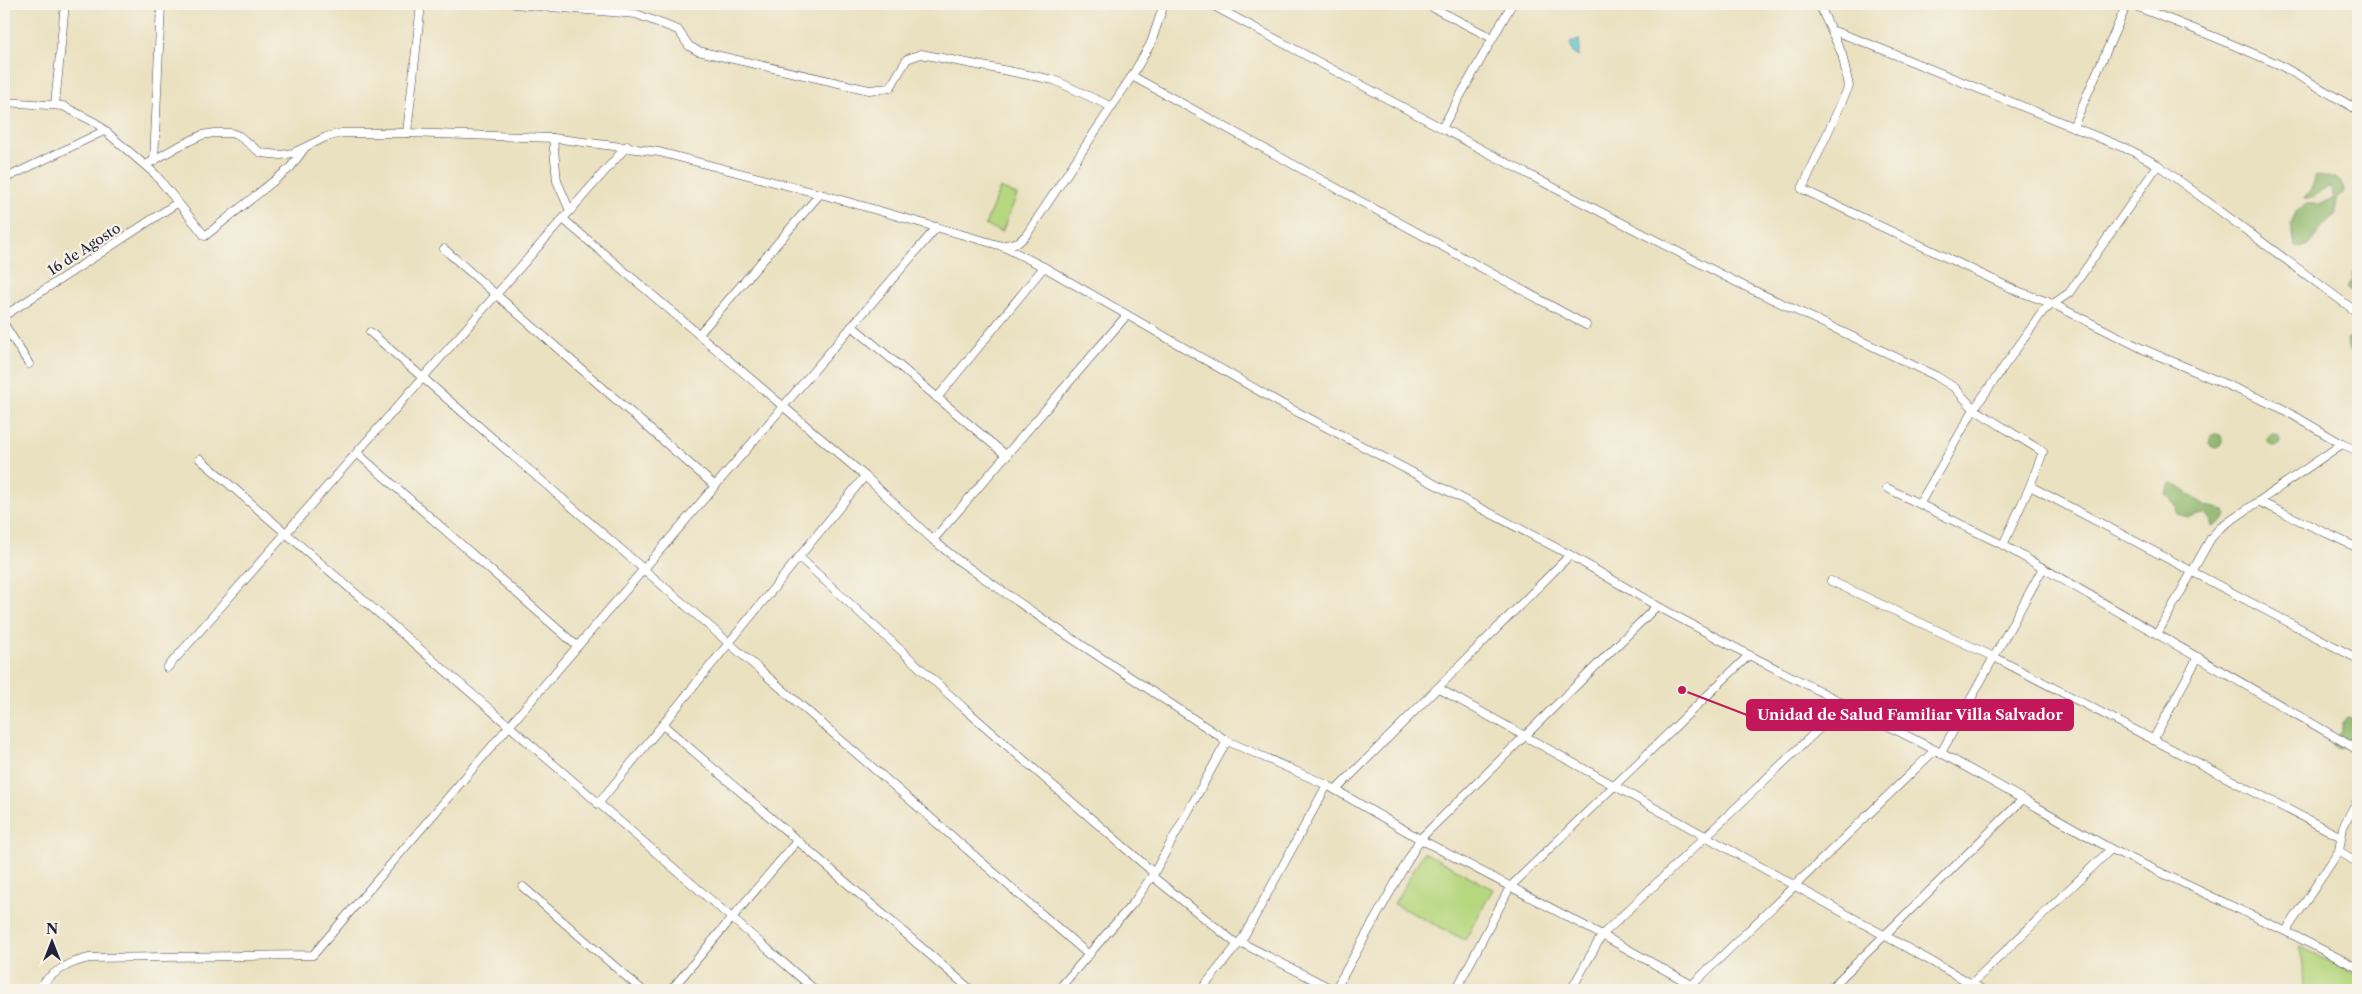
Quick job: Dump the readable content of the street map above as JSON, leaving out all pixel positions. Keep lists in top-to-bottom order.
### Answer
{
  "streets": {
    "street": ["16 de Agosto"]
  },
  "places": ["Unidad de Salud Familiar Villa Salvador"],
  "north": "top"
}
